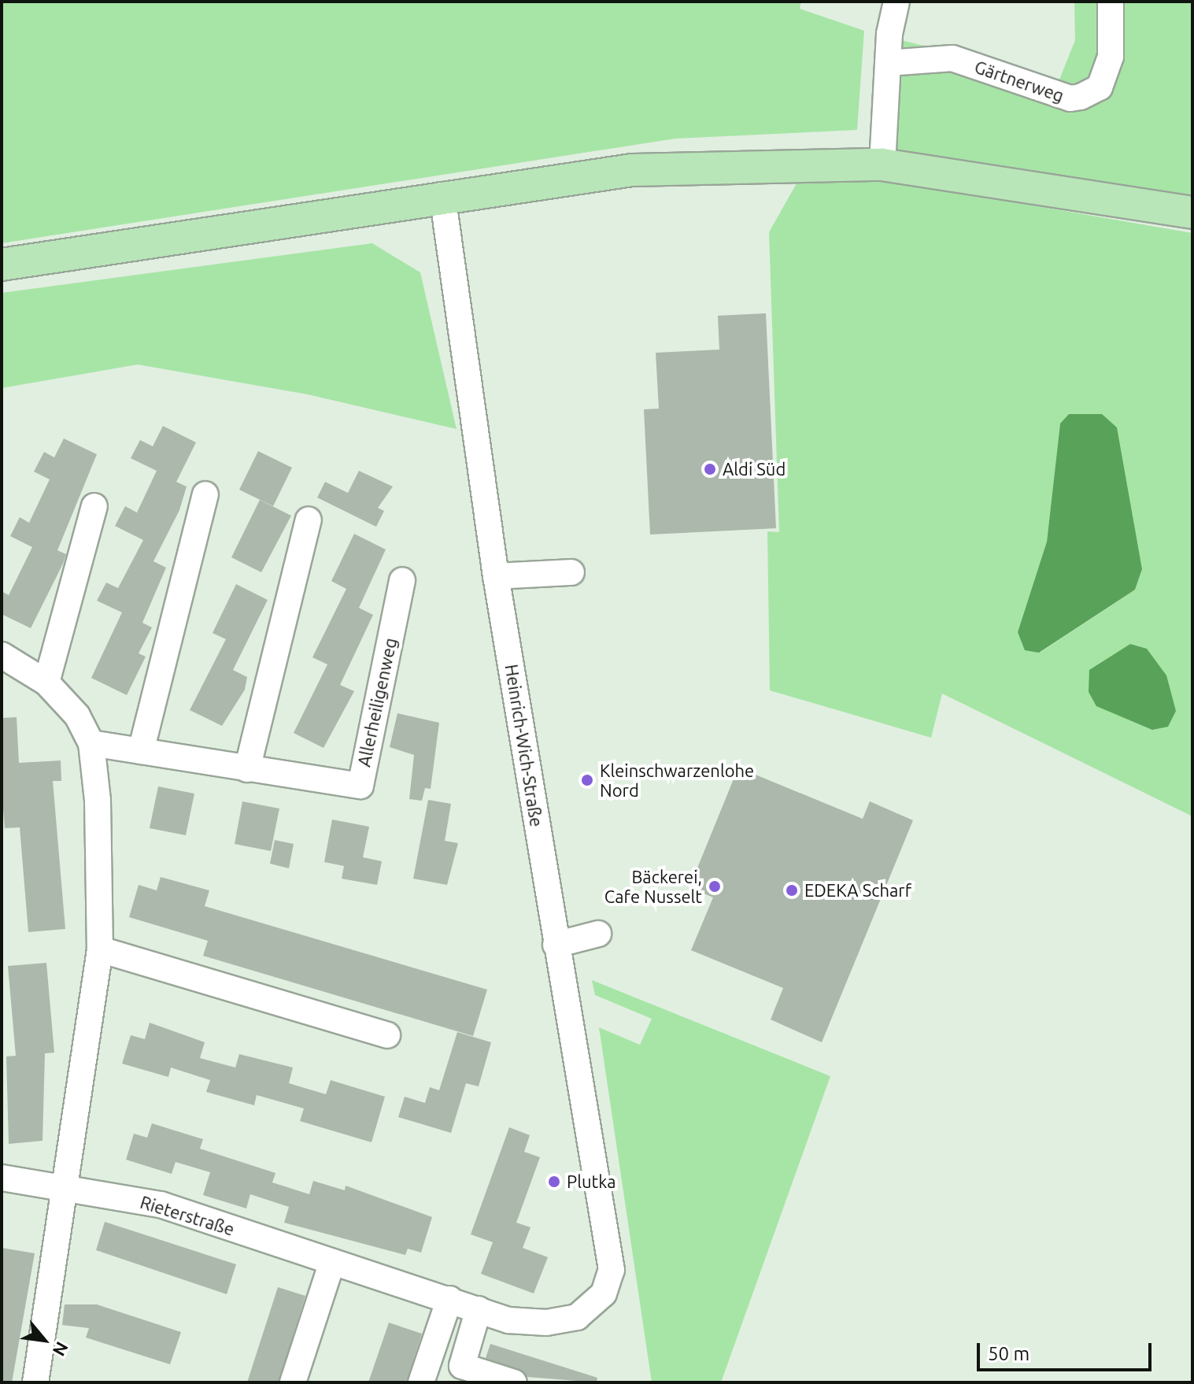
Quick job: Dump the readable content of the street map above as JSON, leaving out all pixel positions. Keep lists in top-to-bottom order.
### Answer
{
  "streets": {
    "street": [
      "Gärtnerweg",
      "Allerheiligenweg",
      "Heinrich-Wich-Straße",
      "Rieterstraße"
    ]
  },
  "crossings": [
    ["Heinrich-Wich-Straße", "Rieterstraße"]
  ],
  "places": [
    "Aldi Süd",
    "Kleinschwarzenlohe Nord",
    "Bäckerei, Cafe Nusselt",
    "EDEKA Scharf",
    "Plutka"
  ],
  "scale_bar": "50 m",
  "north": "bottom right"
}
